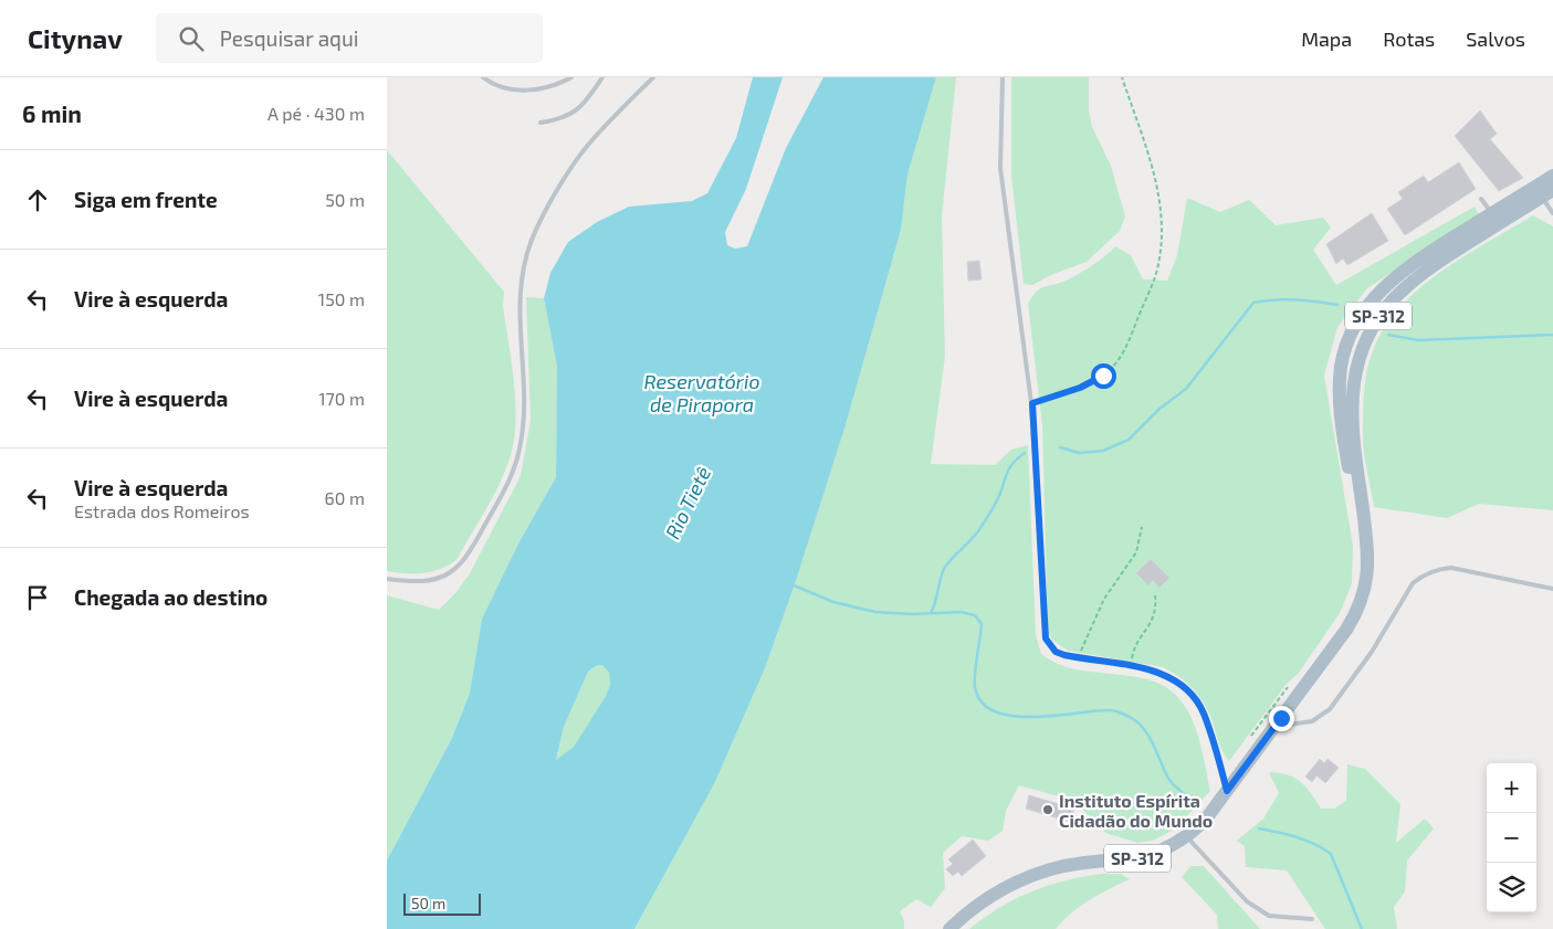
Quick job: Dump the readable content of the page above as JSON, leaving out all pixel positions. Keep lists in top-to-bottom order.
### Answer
{
  "streets": {
    "main road": ["SP-312"]
  },
  "water": ["Reservatório de Pirapora", "Rio Tietê"],
  "places": ["Instituto Espírita Cidadão do Mundo"],
  "scale_bar": "50 m",
  "page": {
    "header": "Citynav",
    "search": "Pesquisar aqui",
    "nav": ["Mapa", "Rotas", "Salvos"],
    "heading": ["6 min", "A pé · 430 m"],
    "list": [
      ["Siga em frente", "50 m"],
      ["Vire à esquerda", "150 m"],
      ["Vire à esquerda", "170 m"],
      ["Vire à esquerda", "Estrada dos Romeiros", "60 m"],
      "Chegada ao destino"
    ],
    "map_buttons": ["+", "−"],
    "scale": "50 m"
  }
}
